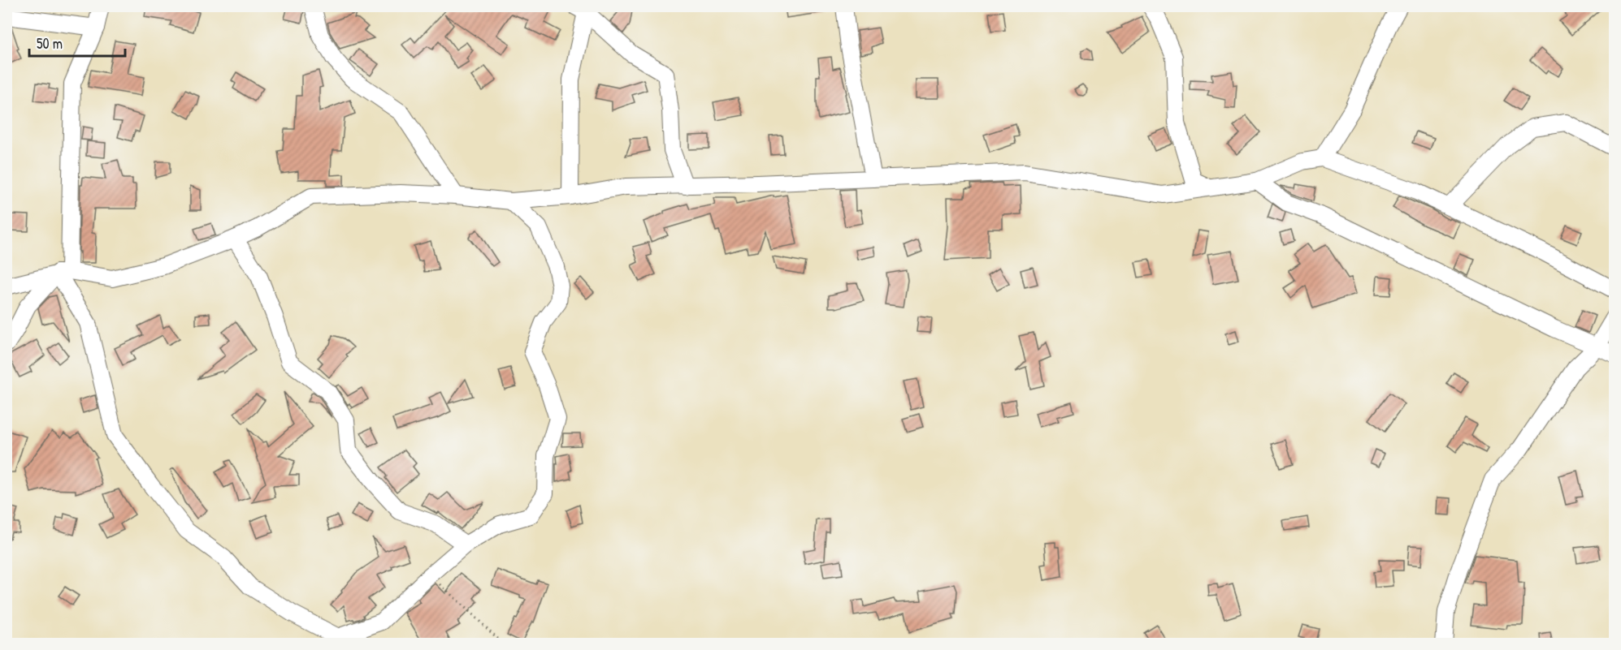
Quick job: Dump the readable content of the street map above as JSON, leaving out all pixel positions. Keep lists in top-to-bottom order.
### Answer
{
  "scale_bar": "50 m"
}
